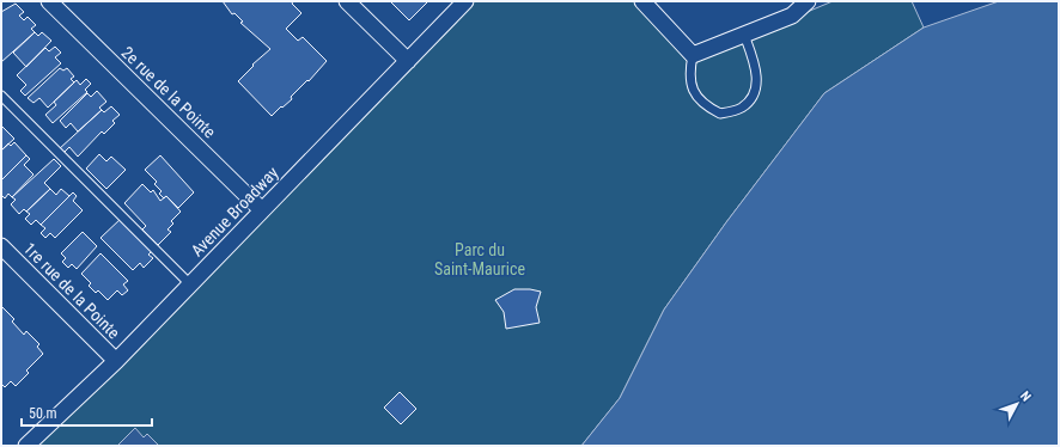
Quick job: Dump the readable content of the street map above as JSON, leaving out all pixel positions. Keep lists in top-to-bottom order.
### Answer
{
  "streets": {
    "street": ["2e rue de la Pointe", "Avenue Broadway", "1re rue de la Pointe"]
  },
  "crossings": [
    ["2e rue de la Pointe", "Avenue Broadway"],
    ["Avenue Broadway", "1re rue de la Pointe"]
  ],
  "parks": ["Parc du Saint-Maurice"],
  "scale_bar": "50 m",
  "north": "top right"
}
